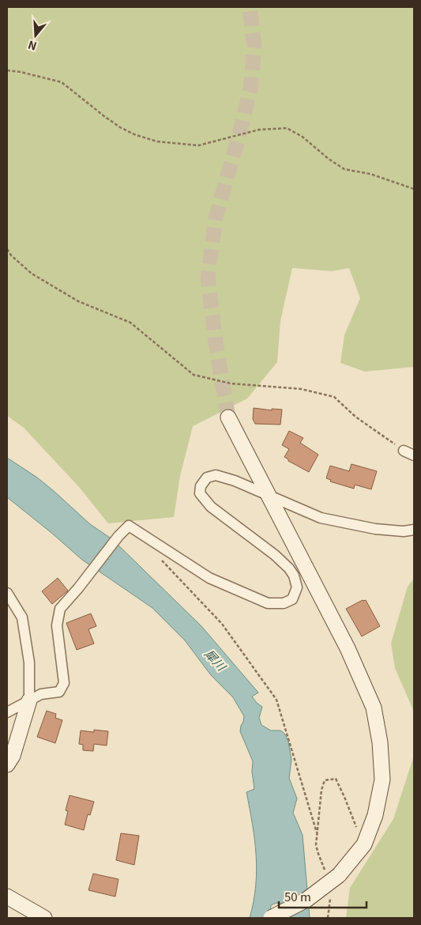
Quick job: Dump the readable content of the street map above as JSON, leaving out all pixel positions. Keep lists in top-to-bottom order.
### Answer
{
  "water": ["犀川"],
  "scale_bar": "50 m",
  "north": "bottom"
}
